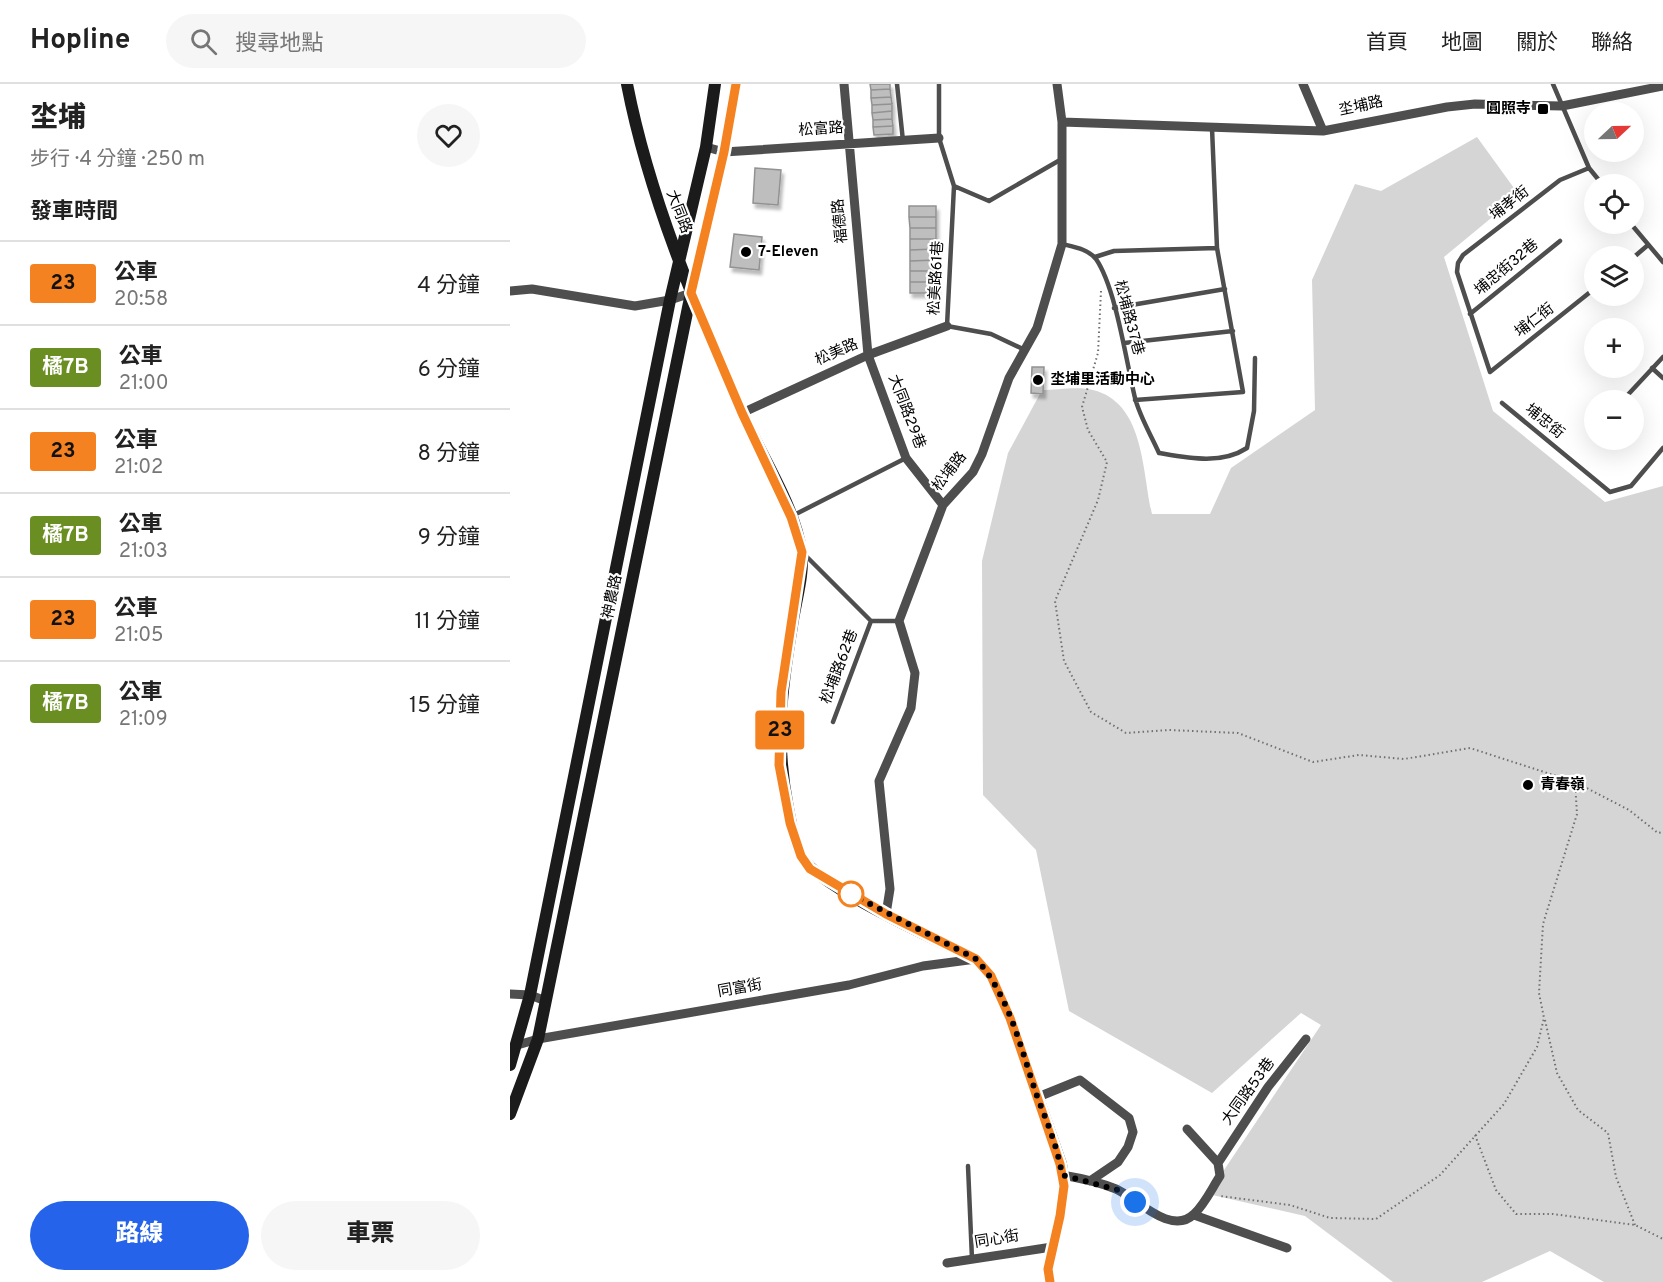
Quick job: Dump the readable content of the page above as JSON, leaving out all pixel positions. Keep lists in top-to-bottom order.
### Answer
{
  "streets": {
    "street": [
      "坔埔路",
      "松富路",
      "大同路",
      "福德路",
      "松美路",
      "大同路29巷",
      "松埔路",
      "神農路",
      "同富街",
      "大同路53巷",
      "同心街"
    ],
    "lane": [
      "埔孝街",
      "埔忠街32巷",
      "松美路61巷",
      "松埔路37巷",
      "埔仁街",
      "埔忠街",
      "松埔路62巷"
    ]
  },
  "crossings": [
    ["坔埔路", "松埔路"],
    ["松富路", "福德路"],
    ["松富路", "神農路"],
    ["埔孝街", "埔忠街32巷"],
    ["埔孝街", "埔仁街"],
    ["大同路", "松美路"],
    ["大同路", "神農路"],
    ["大同路", "松埔路62巷"],
    ["大同路", "同富街"],
    ["大同路", "同心街"],
    ["福德路", "松美路"],
    ["福德路", "大同路29巷"],
    ["埔忠街32巷", "埔仁街"],
    ["松美路61巷", "松美路"],
    ["松美路61巷", "松埔路"],
    ["松美路", "大同路29巷"],
    ["大同路29巷", "松埔路"],
    ["松埔路", "松埔路62巷"],
    ["神農路", "同富街"]
  ],
  "places": {
    "transit": ["圓照寺"],
    "other": ["7-Eleven", "坔埔里活動中心", "青春嶺"]
  },
  "lines": ["bus line 23"],
  "north": "right",
  "page": {
    "header": "Hopline",
    "search": "搜尋地點",
    "nav": [
      "首頁",
      "地圖",
      "關於",
      "聯絡"
    ],
    "heading": [
      ["坔埔", "步行 · 4 分鐘 · 250 m"],
      "發車時間"
    ],
    "on_map": "23",
    "map_buttons": ["+", "−"],
    "list": [
      {
        "mark": "23",
        "name": "公車",
        "note": "20:58",
        "value": "4 分鐘"
      },
      {
        "mark": "橘7B",
        "name": "公車",
        "note": "21:00",
        "value": "6 分鐘"
      },
      {
        "mark": "23",
        "name": "公車",
        "note": "21:02",
        "value": "8 分鐘"
      },
      {
        "mark": "橘7B",
        "name": "公車",
        "note": "21:03",
        "value": "9 分鐘"
      },
      {
        "mark": "23",
        "name": "公車",
        "note": "21:05",
        "value": "11 分鐘"
      },
      {
        "mark": "橘7B",
        "name": "公車",
        "note": "21:09",
        "value": "15 分鐘"
      }
    ],
    "buttons": ["路線", "車票"]
  }
}
